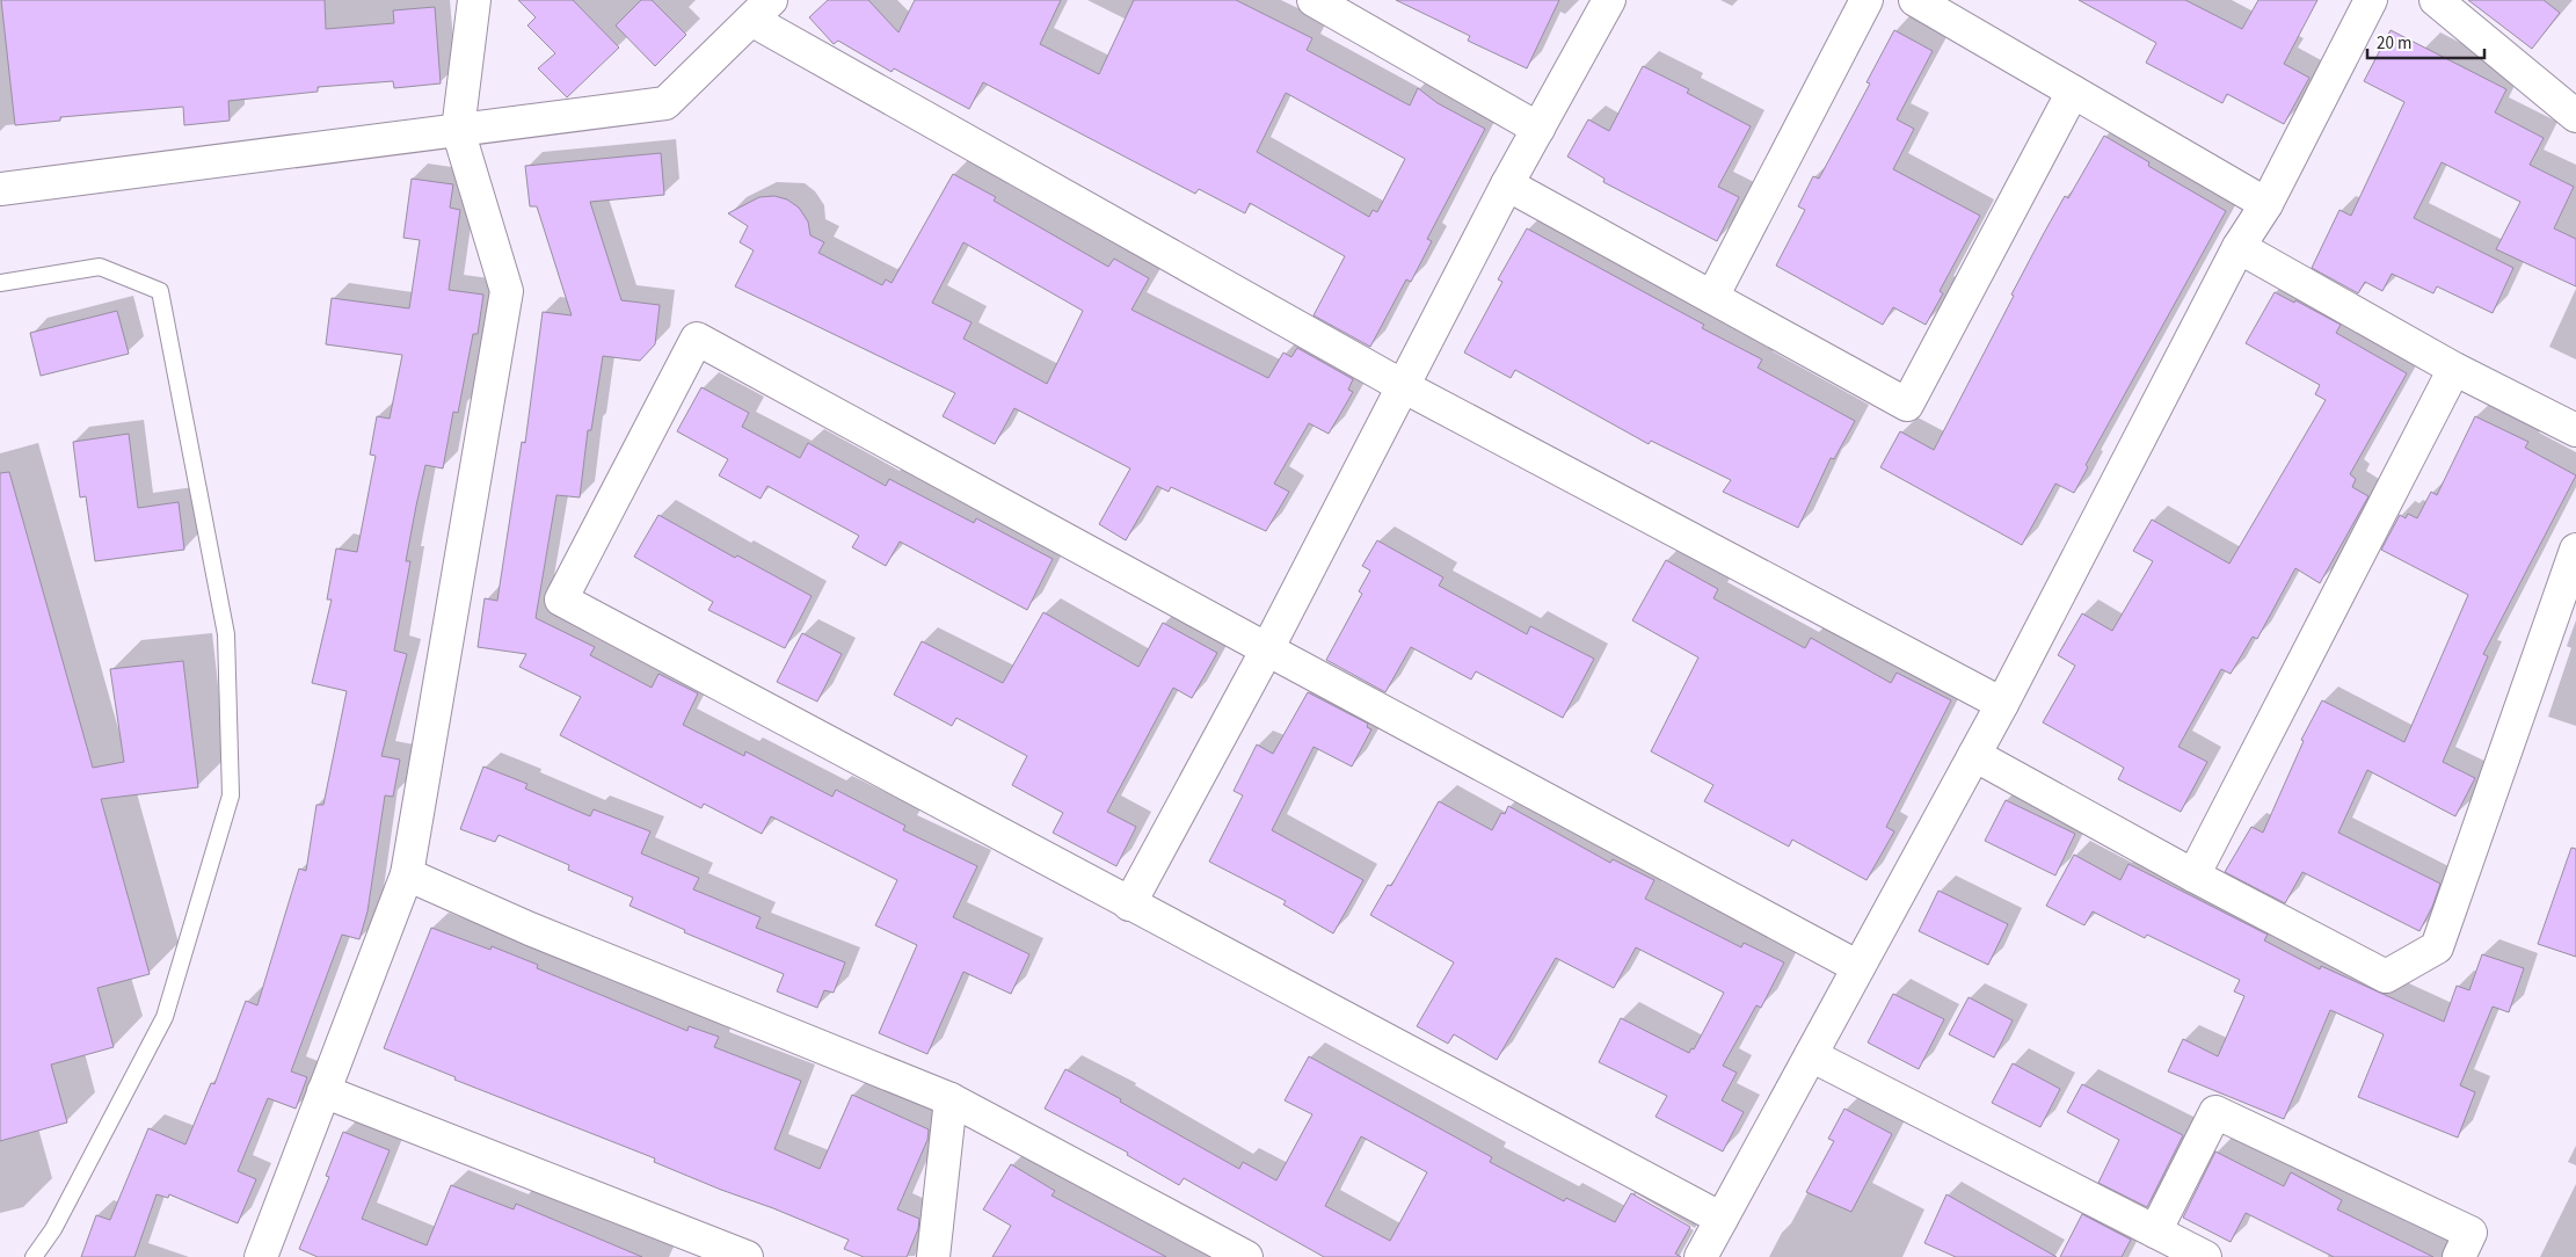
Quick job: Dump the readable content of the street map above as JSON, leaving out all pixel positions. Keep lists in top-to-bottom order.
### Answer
{
  "scale_bar": "20 m"
}
